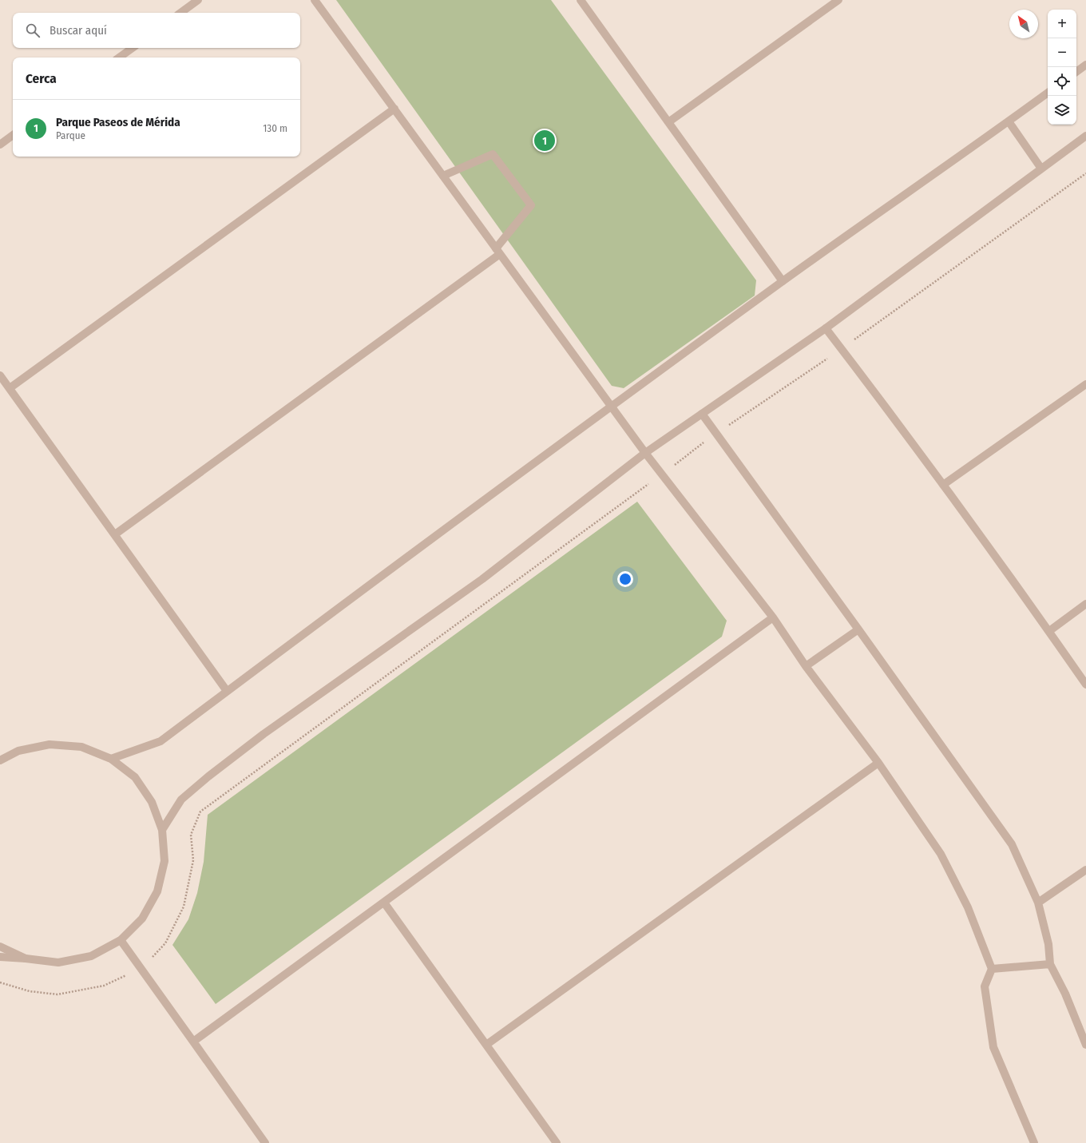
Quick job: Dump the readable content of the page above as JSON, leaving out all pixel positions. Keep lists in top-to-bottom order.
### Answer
{
  "north": "top left",
  "page": {
    "map_buttons": ["+", "−"],
    "search": "Buscar aquí",
    "heading": "Cerca",
    "list": [
      {
        "mark": "1",
        "name": "Parque Paseos de Mérida",
        "note": "Parque",
        "value": "130 m"
      }
    ],
    "pins": "1"
  }
}
